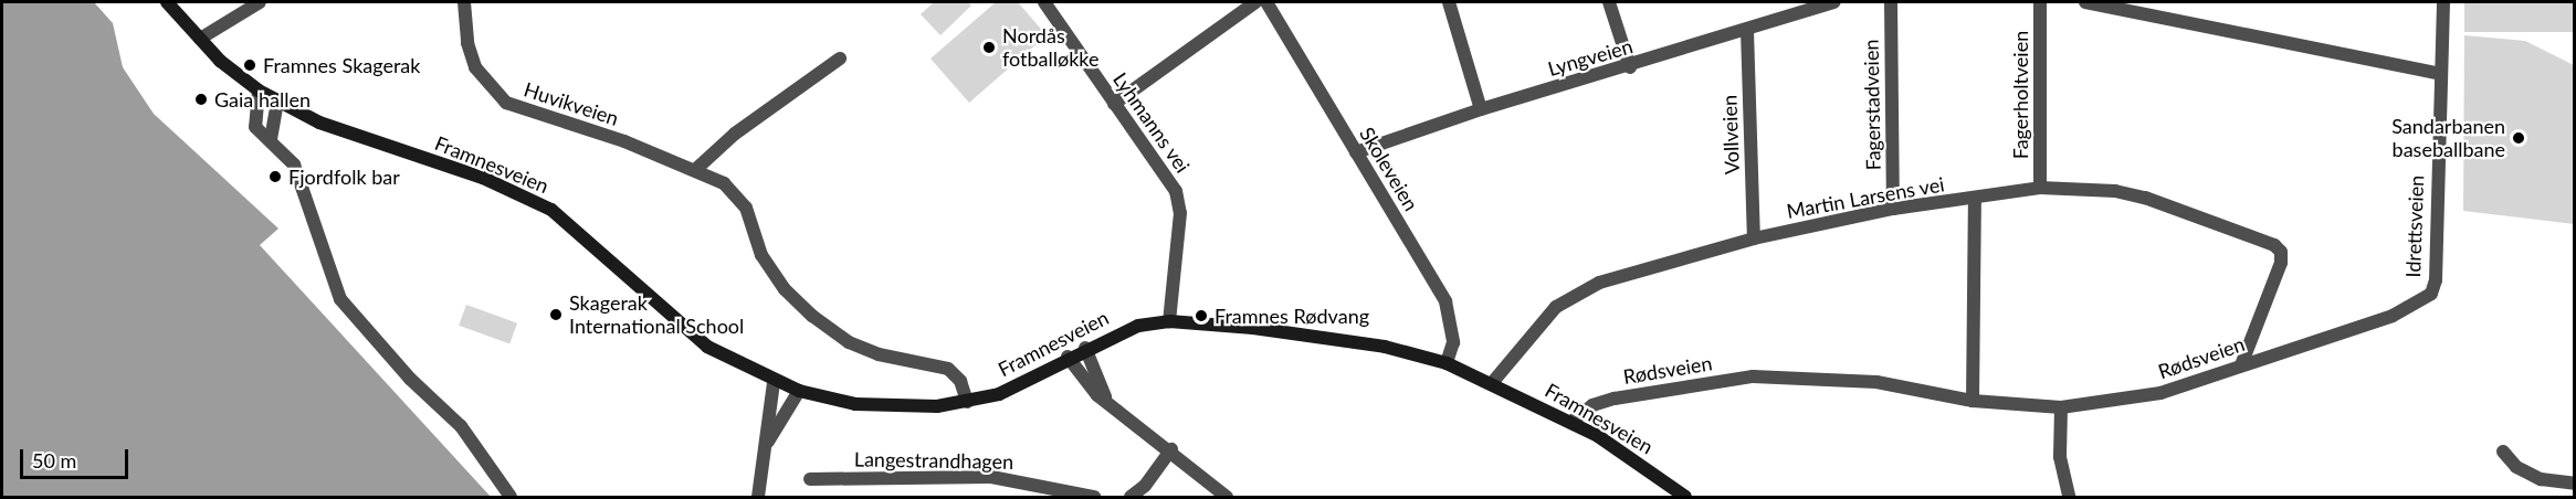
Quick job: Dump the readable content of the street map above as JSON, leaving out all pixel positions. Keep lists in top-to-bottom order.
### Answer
{
  "streets": {
    "main road": ["Framnesveien"],
    "street": [
      "Lyngveien",
      "Fagerholtveien",
      "Huvikveien",
      "Fagerstadveien",
      "Lyhmanns vei",
      "Vollveien",
      "Skoleveien",
      "Martin Larsens vei",
      "Idrettsveien",
      "Rødsveien",
      "Langestrandhagen"
    ]
  },
  "crossings": [
    ["Lyngveien", "Vollveien"],
    ["Lyngveien", "Skoleveien"],
    ["Fagerholtveien", "Martin Larsens vei"],
    ["Huvikveien", "Framnesveien"],
    ["Fagerstadveien", "Martin Larsens vei"],
    ["Lyhmanns vei", "Framnesveien"],
    ["Vollveien", "Martin Larsens vei"],
    ["Framnesveien", "Skoleveien"],
    ["Framnesveien", "Martin Larsens vei"],
    ["Framnesveien", "Rødsveien"],
    ["Martin Larsens vei", "Rødsveien"],
    ["Idrettsveien", "Rødsveien"]
  ],
  "places": [
    "Nordås fotballøkke",
    "Framnes Skagerak",
    "Gaia hallen",
    "Sandarbanen baseballbane",
    "Fjordfolk bar",
    "Skagerak International School",
    "Framnes Rødvang"
  ],
  "scale_bar": "50 m"
}
